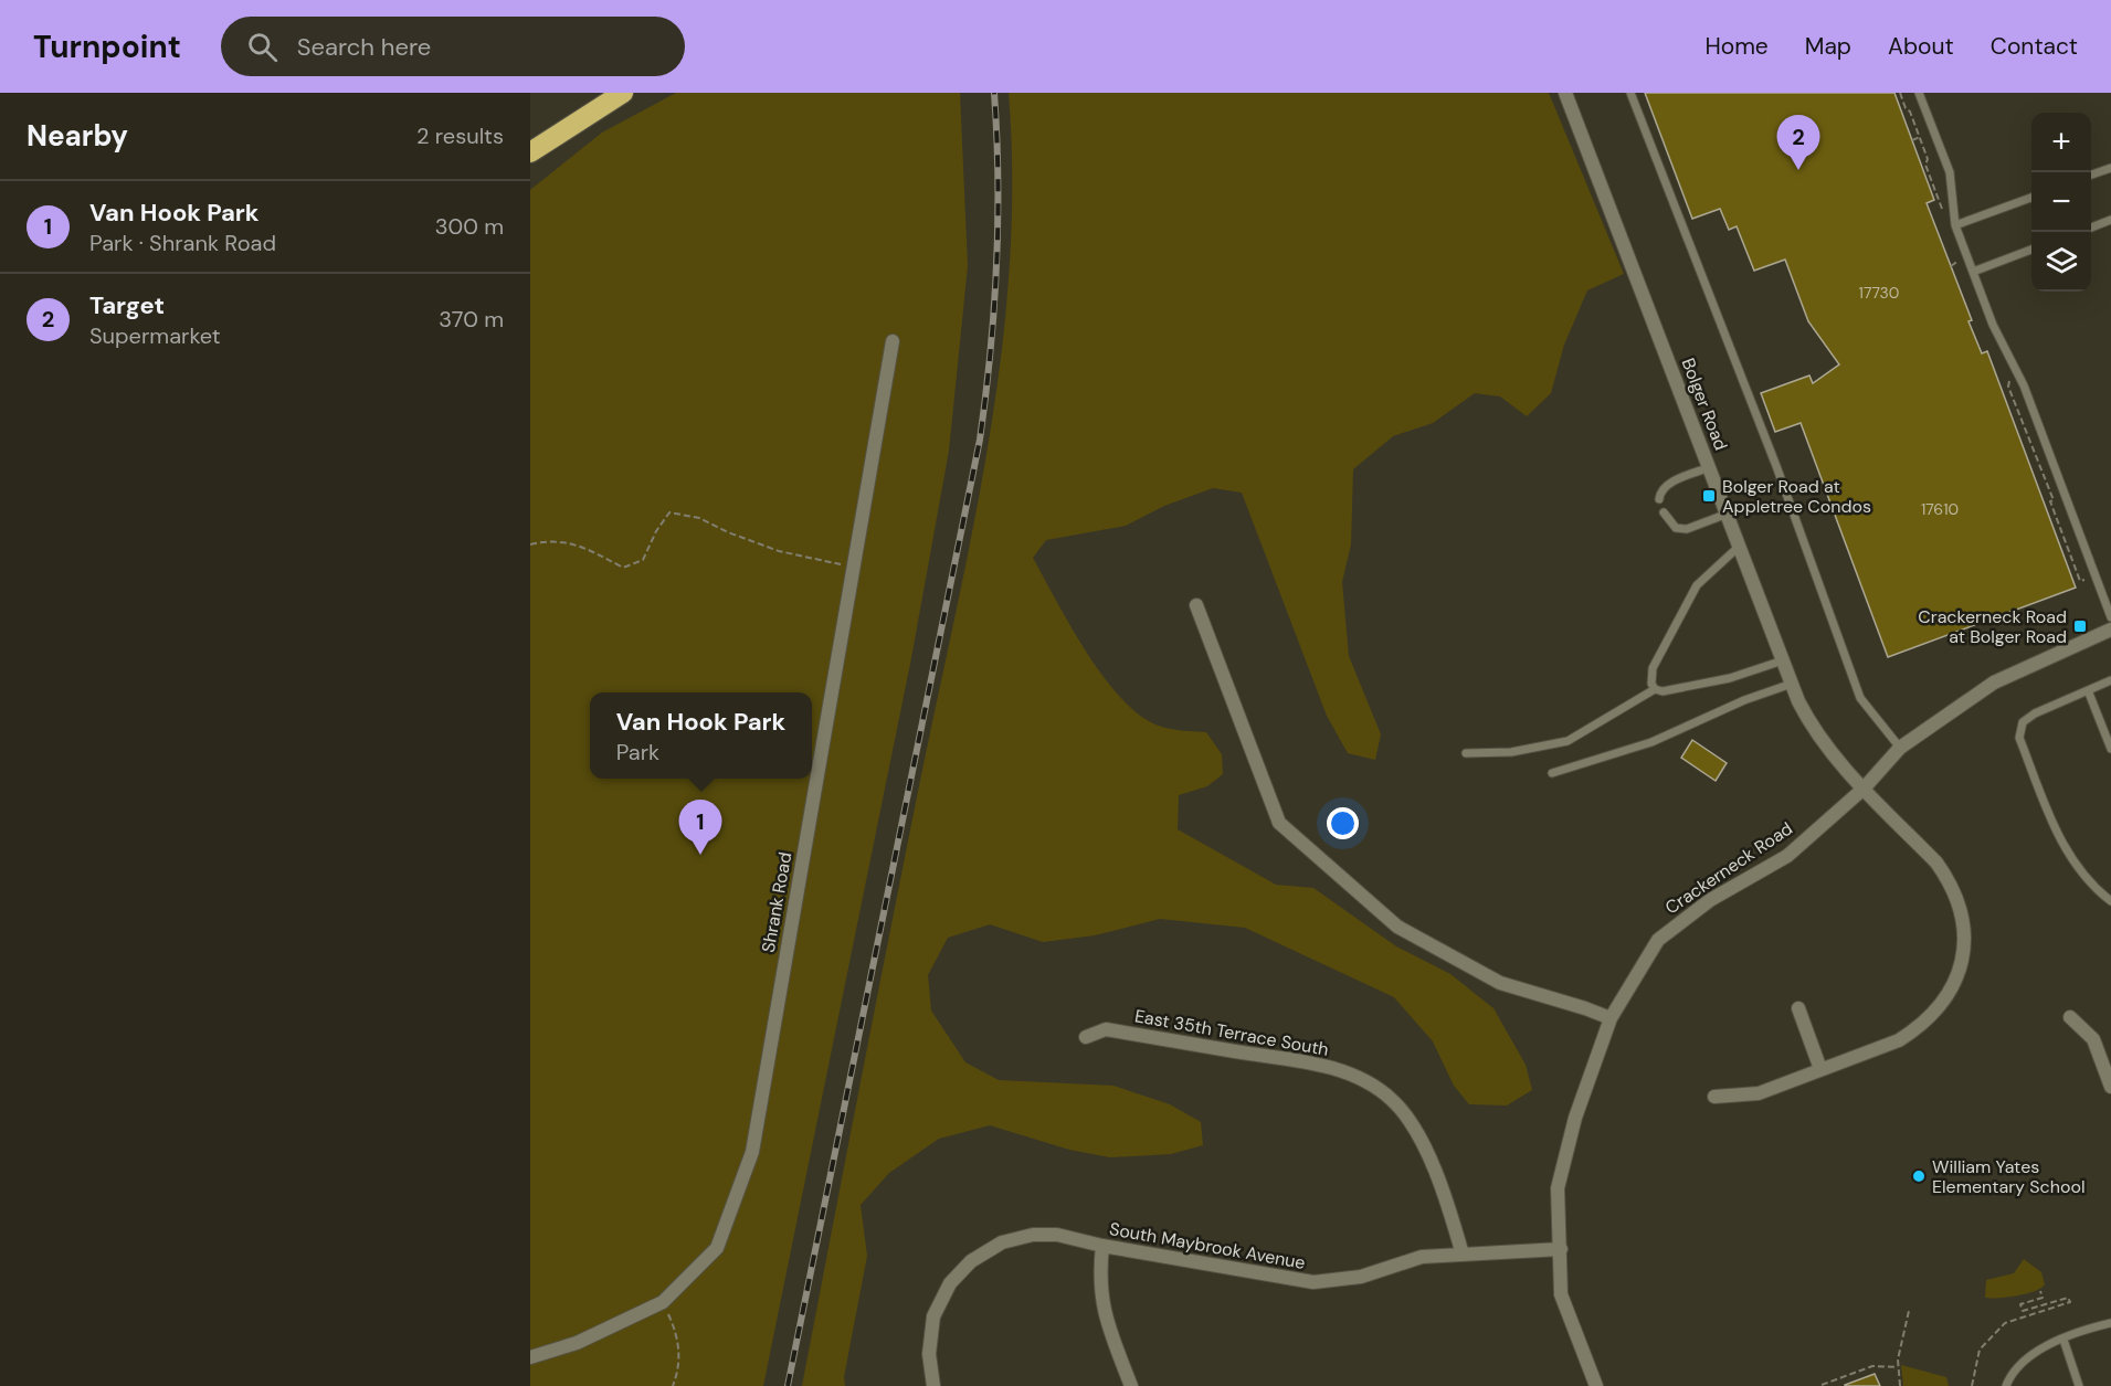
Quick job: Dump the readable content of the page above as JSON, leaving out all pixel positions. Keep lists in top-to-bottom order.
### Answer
{
  "streets": {
    "street": [
      "Bolger Road",
      "Crackerneck Road",
      "Shrank Road",
      "East 35th Terrace South",
      "South Maybrook Avenue"
    ]
  },
  "crossings": [
    ["Bolger Road", "Crackerneck Road"],
    ["Crackerneck Road", "South Maybrook Avenue"],
    ["East 35th Terrace South", "South Maybrook Avenue"]
  ],
  "places": {
    "transit": ["Bolger Road at Appletree Condos", "Crackerneck Road at Bolger Road"],
    "other": ["William Yates Elementary School"]
  },
  "house_numbers": ["17730", "17610"],
  "page": {
    "header": "Turnpoint",
    "search": "Search here",
    "nav": [
      "Home",
      "Map",
      "About",
      "Contact"
    ],
    "heading": ["Nearby", "2 results"],
    "map_buttons": ["+", "−"],
    "pins": ["2", "1"],
    "list": [
      {
        "mark": "1",
        "name": "Van Hook Park",
        "note": "Park · Shrank Road",
        "value": "300 m"
      },
      {
        "mark": "2",
        "name": "Target",
        "note": "Supermarket",
        "value": "370 m"
      }
    ],
    "popup": ["Van Hook Park", "Park"]
  }
}
